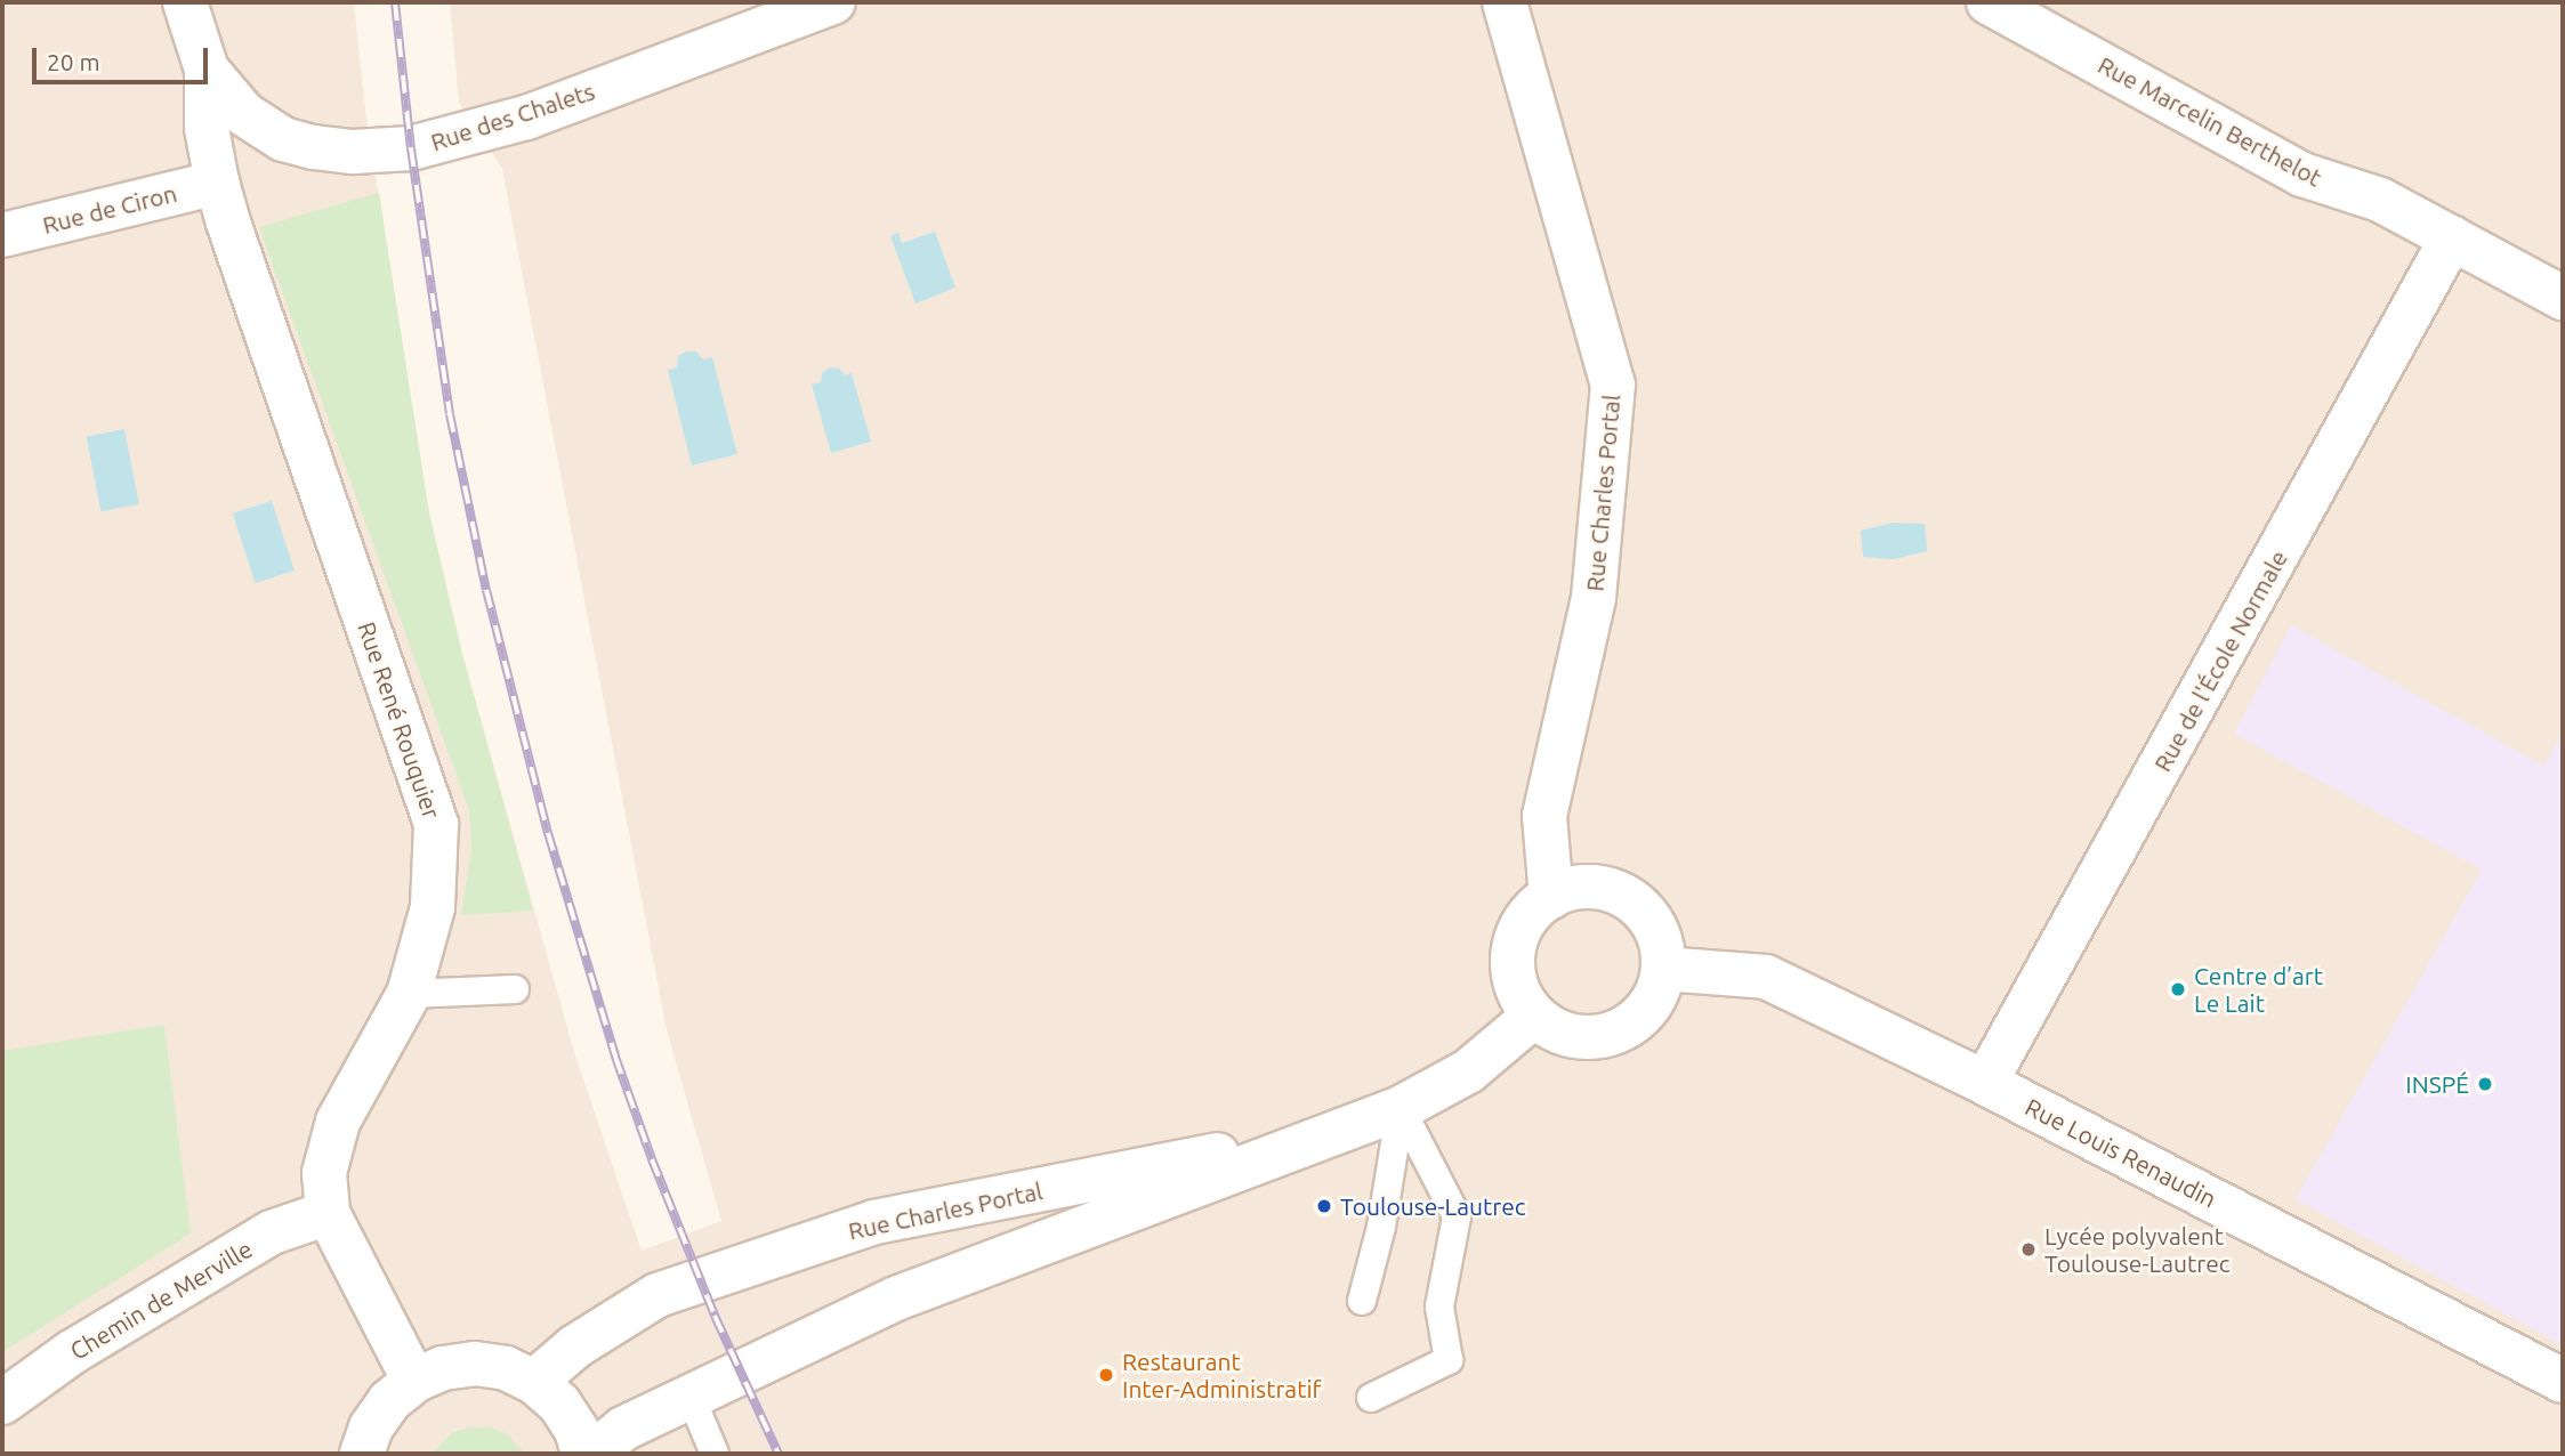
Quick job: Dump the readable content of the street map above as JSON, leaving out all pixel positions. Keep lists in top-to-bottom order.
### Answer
{
  "streets": {
    "street": [
      "Rue des Chalets",
      "Rue Marcelin Berthelot",
      "Rue de Ciron",
      "Rue Charles Portal",
      "Rue de l'École Normale",
      "Rue René Rouquier",
      "Rue Louis Renaudin",
      "Chemin de Merville"
    ]
  },
  "crossings": [
    ["Rue des Chalets", "Rue René Rouquier"],
    ["Rue Marcelin Berthelot", "Rue de l'École Normale"],
    ["Rue de Ciron", "Rue René Rouquier"],
    ["Rue Charles Portal", "Rue Louis Renaudin"],
    ["Rue de l'École Normale", "Rue Louis Renaudin"],
    ["Rue René Rouquier", "Chemin de Merville"]
  ],
  "places": [
    "Centre d’art Le Lait",
    "INSPÉ",
    "Toulouse-Lautrec",
    "Lycée polyvalent Toulouse-Lautrec",
    "Restaurant Inter-Administratif"
  ],
  "scale_bar": "20 m"
}
